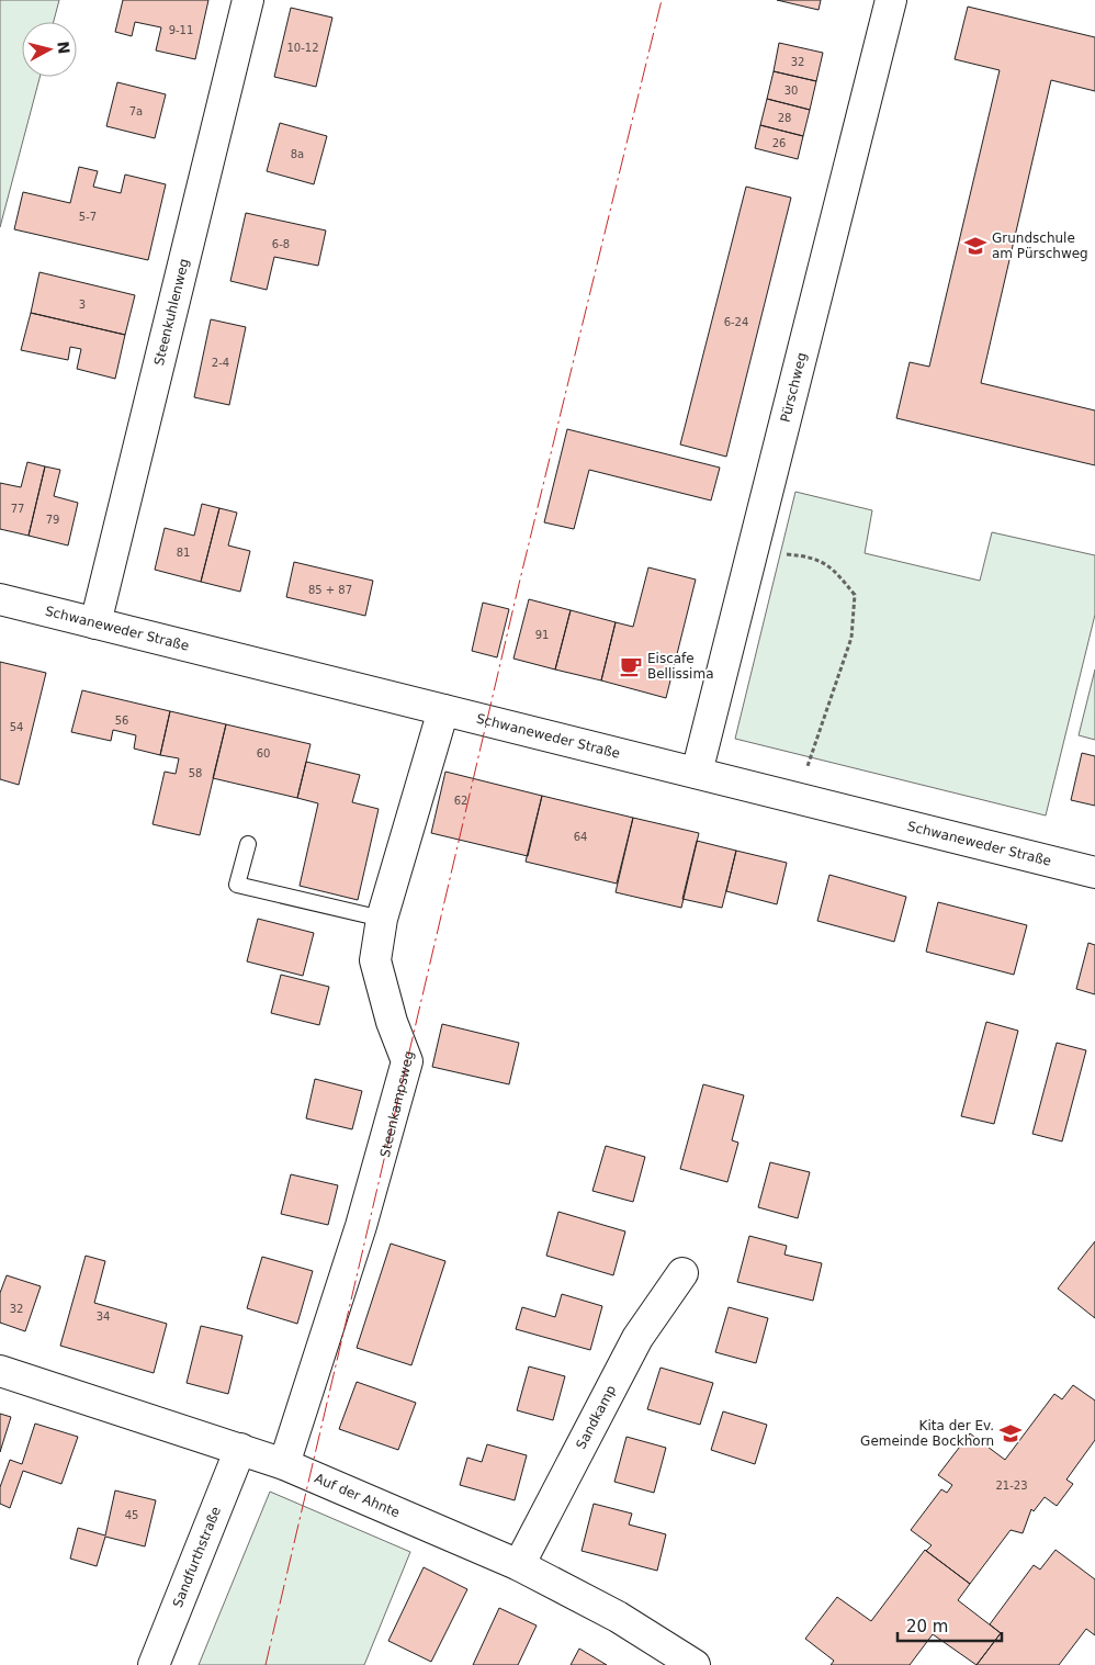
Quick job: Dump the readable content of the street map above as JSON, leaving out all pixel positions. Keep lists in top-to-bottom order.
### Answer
{
  "streets": {
    "street": [
      "Steenkuhlenweg",
      "Pürschweg",
      "Schwaneweder Straße",
      "Steenkampsweg",
      "Sandkamp",
      "Auf der Ahnte",
      "Sandfurthstraße"
    ]
  },
  "crossings": [
    ["Steenkuhlenweg", "Schwaneweder Straße"],
    ["Pürschweg", "Schwaneweder Straße"],
    ["Schwaneweder Straße", "Steenkampsweg"],
    ["Steenkampsweg", "Auf der Ahnte"],
    ["Sandkamp", "Auf der Ahnte"],
    ["Auf der Ahnte", "Sandfurthstraße"]
  ],
  "places": {
    "school or university": ["Grundschule am Pürschweg", "Kita der Ev. Gemeinde Bockhorn"],
    "cafe": ["Eiscafe Bellissima"]
  },
  "house_numbers": [
    "9-11",
    "10-12",
    "32",
    "30",
    "7a",
    "28",
    "26",
    "8a",
    "5-7",
    "6-8",
    "3",
    "6-24",
    "2-4",
    "77",
    "79",
    "81",
    "85 + 87",
    "91",
    "56",
    "54",
    "60",
    "58",
    "62",
    "64",
    "32",
    "34",
    "21-23",
    "45"
  ],
  "scale_bar": "20 m",
  "north": "right"
}
